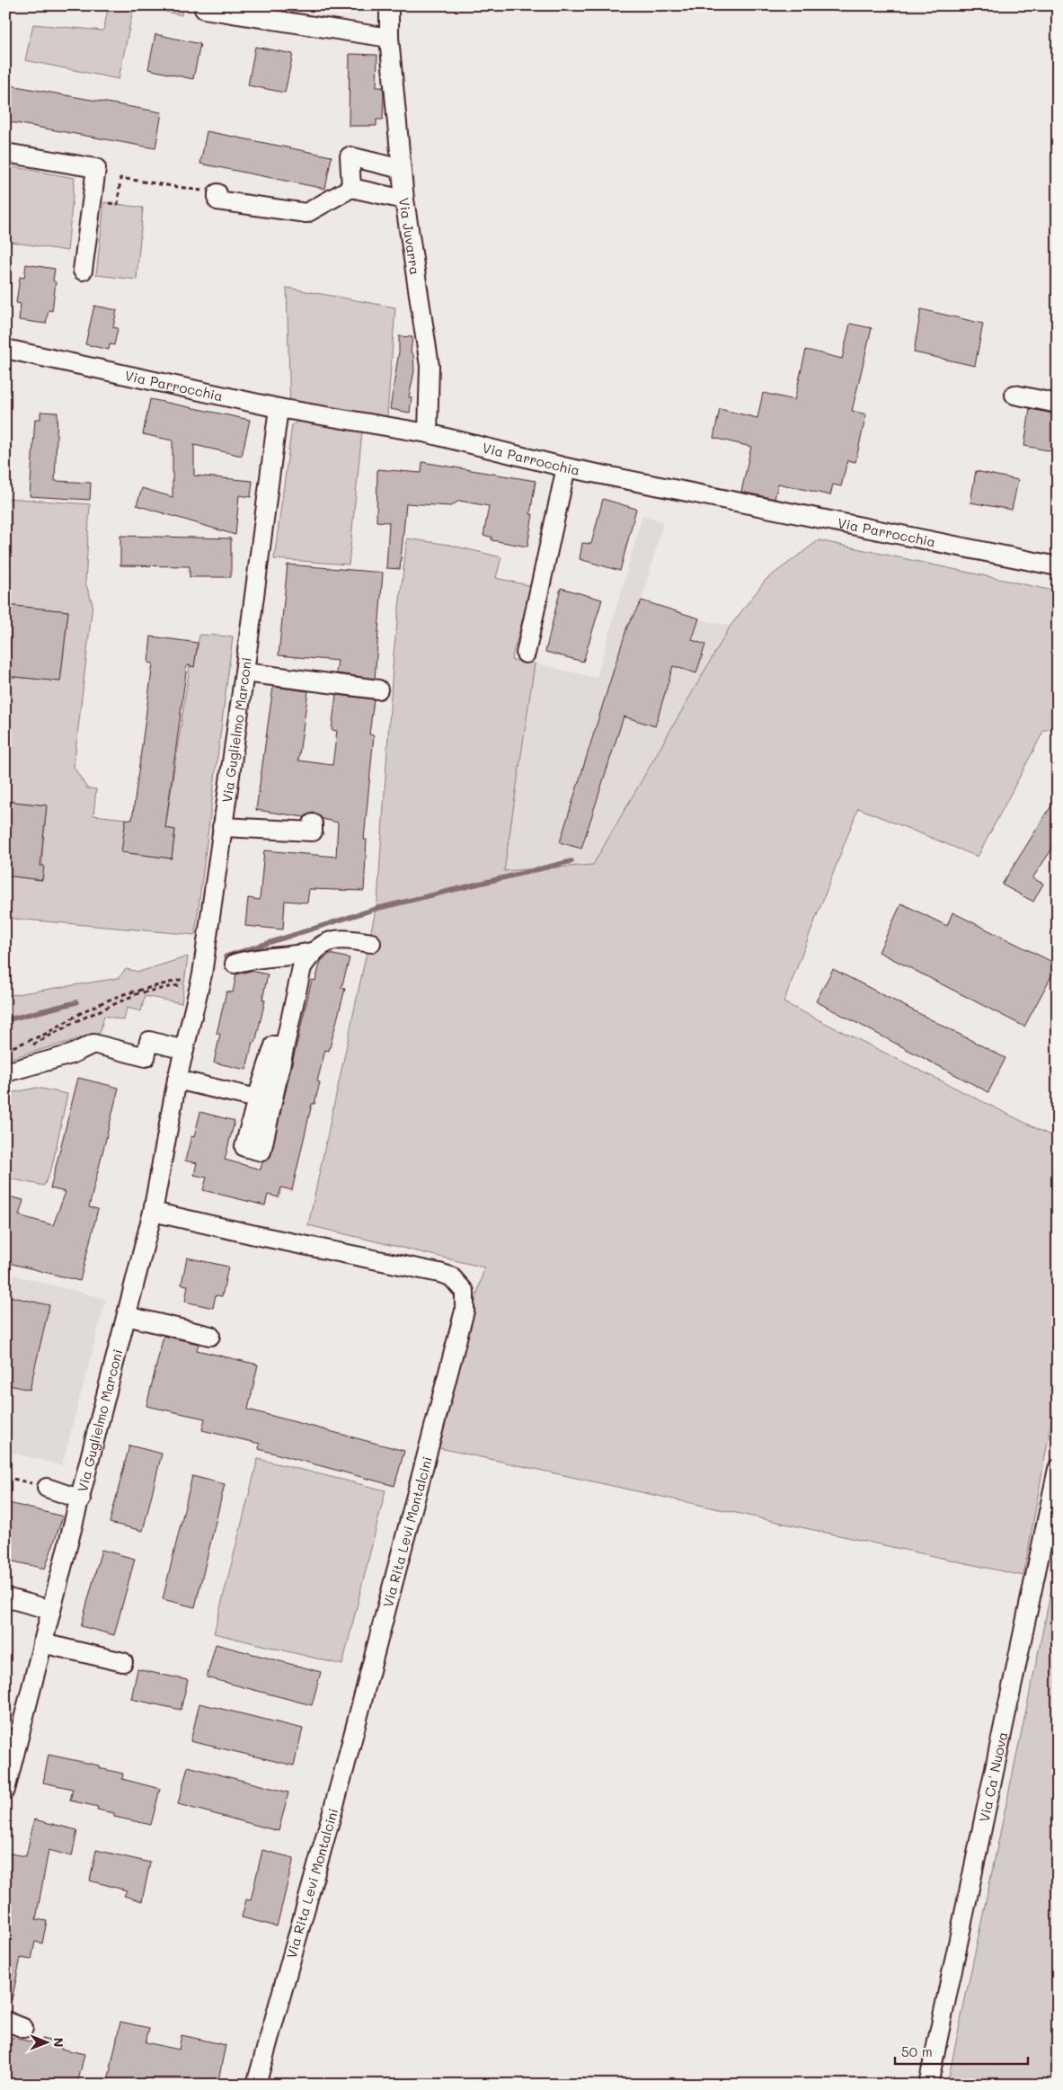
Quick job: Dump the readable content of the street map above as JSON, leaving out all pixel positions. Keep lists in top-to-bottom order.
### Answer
{
  "streets": {
    "street": [
      "Via Juvarra",
      "Via Parrocchia",
      "Via Guglielmo Marconi",
      "Via Rita Levi Montalcini",
      "Via Ca' Nuova"
    ]
  },
  "crossings": [
    ["Via Juvarra", "Via Parrocchia"],
    ["Via Parrocchia", "Via Guglielmo Marconi"],
    ["Via Guglielmo Marconi", "Via Rita Levi Montalcini"]
  ],
  "scale_bar": "50 m",
  "north": "right"
}
